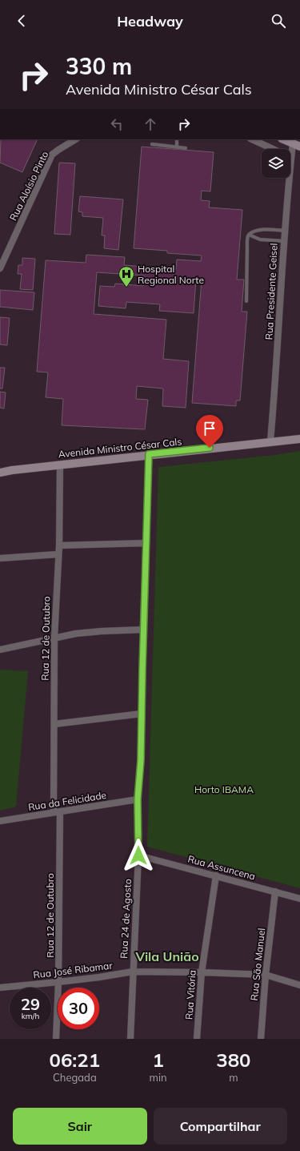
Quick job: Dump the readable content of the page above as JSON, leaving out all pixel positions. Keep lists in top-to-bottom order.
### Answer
{
  "streets": {
    "main road": ["Avenida Ministro César Cals"],
    "street": [
      "Rua Aloísio Pinto",
      "Rua Presidente Geisel",
      "Rua 12 de Outubro",
      "Rua da Felicidade",
      "Rua Assuncena",
      "Rua 24 de Agosto",
      "Rua São Manuel",
      "Rua José Ribamar",
      "Rua Vitória"
    ]
  },
  "crossings": [
    ["Rua Presidente Geisel", "Avenida Ministro César Cals"],
    ["Avenida Ministro César Cals", "Rua 12 de Outubro"],
    ["Avenida Ministro César Cals", "Rua 24 de Agosto"],
    ["Rua 12 de Outubro", "Rua da Felicidade"],
    ["Rua 12 de Outubro", "Rua José Ribamar"],
    ["Rua da Felicidade", "Rua 24 de Agosto"],
    ["Rua Assuncena", "Rua 24 de Agosto"],
    ["Rua Assuncena", "Rua São Manuel"],
    ["Rua Assuncena", "Rua Vitória"],
    ["Rua 24 de Agosto", "Rua José Ribamar"],
    ["Rua São Manuel", "Rua José Ribamar"],
    ["Rua José Ribamar", "Rua Vitória"]
  ],
  "districts": ["Vila União"],
  "parks": ["Horto IBAMA"],
  "places": {
    "hospital": ["Hospital Regional Norte"]
  },
  "page": {
    "header": "Headway",
    "turn": ["330 m", "Avenida Ministro César Cals"],
    "speed": "29 km/h",
    "limit": "30",
    "eta": [
      "06:21",
      "Chegada",
      "1",
      "min",
      "380",
      "m"
    ],
    "buttons": ["Sair", "Compartilhar"]
  }
}
